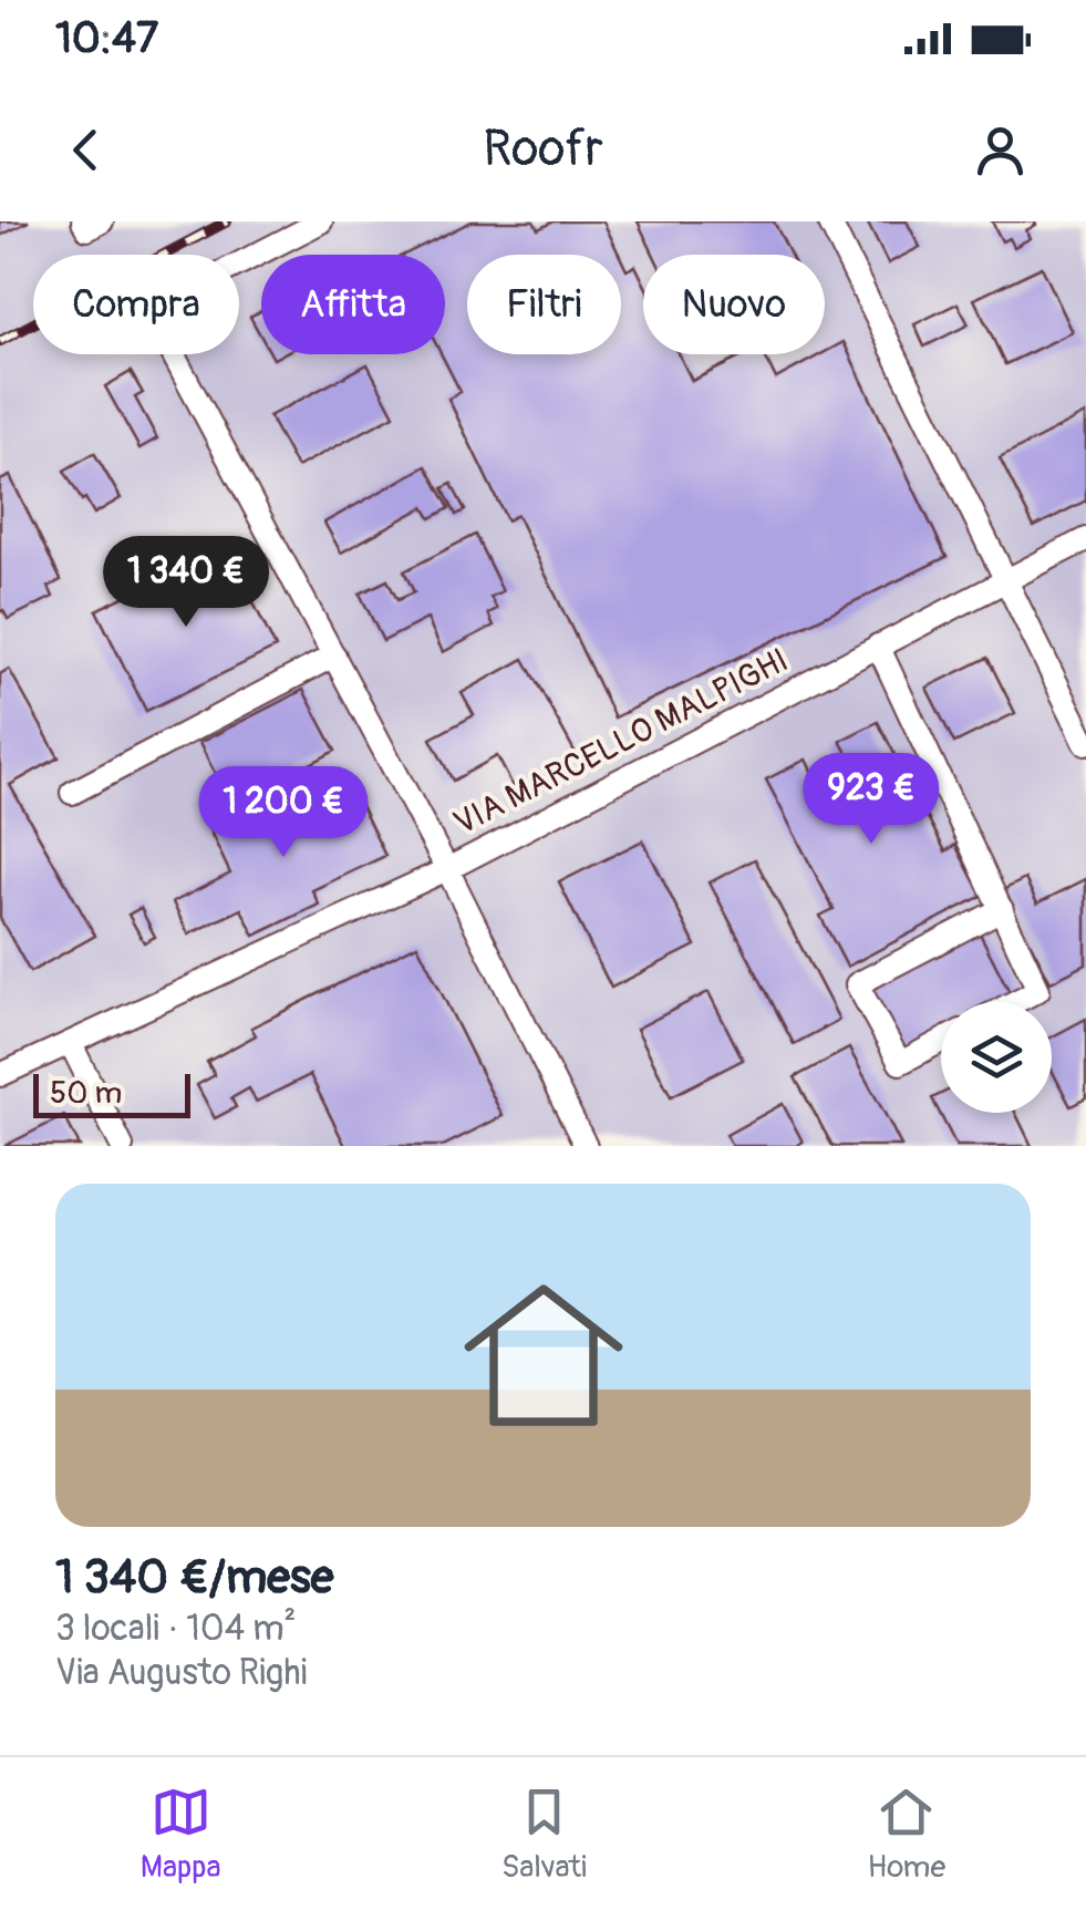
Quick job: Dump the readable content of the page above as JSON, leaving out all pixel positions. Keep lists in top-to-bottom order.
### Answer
{
  "streets": {
    "street": ["VIA MARCELLO MALPIGHI"]
  },
  "scale_bar": "50 m",
  "page": {
    "status": "10:47",
    "header": "Roofr",
    "chip": [
      "Compra",
      "Affitta",
      "Filtri",
      "Nuovo"
    ],
    "price": ["1 340 €", "923 €", "1 200 €"],
    "scale": "50 m",
    "list": [
      {
        "name": "1 340 €/mese",
        "note": "3 locali · 104 m² · Via Augusto Righi"
      }
    ],
    "tabs": ["Mappa", "Salvati", "Home"]
  }
}
